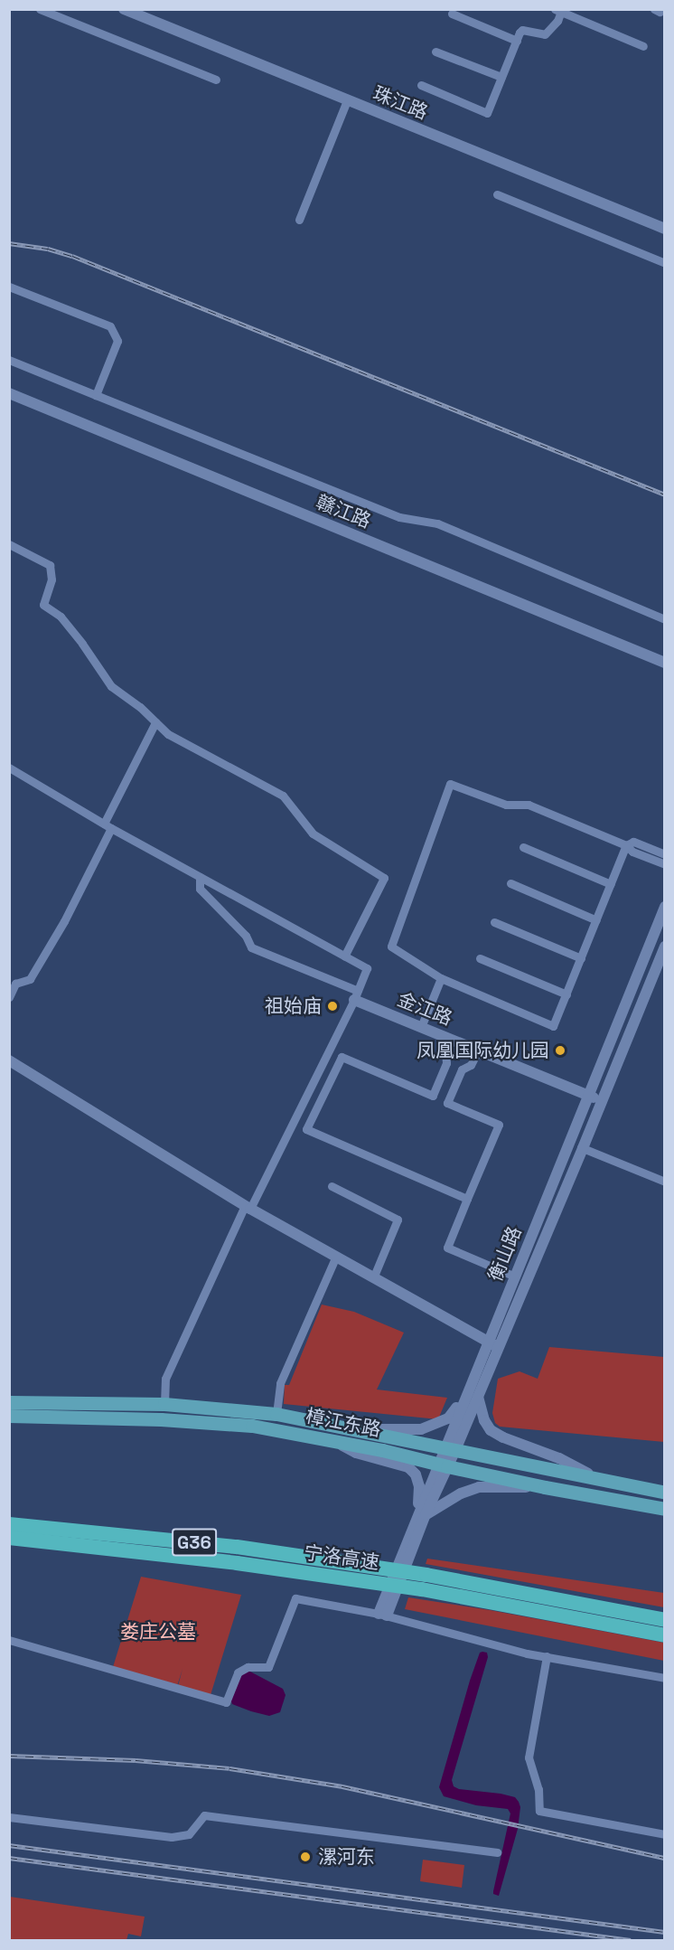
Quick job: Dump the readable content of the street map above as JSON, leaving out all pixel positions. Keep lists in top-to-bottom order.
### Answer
{
  "streets": {
    "highway": ["G36", "宁洛高速"],
    "main road": ["樟江东路"],
    "street": [
      "珠江路",
      "赣江路",
      "金江路",
      "衡山路"
    ]
  },
  "crossings": [
    ["金江路", "衡山路"],
    ["衡山路", "樟江东路"]
  ],
  "parks": ["娄庄公墓"],
  "places": ["祖始庙", "凤凰国际幼儿园", "漯河东"]
}
